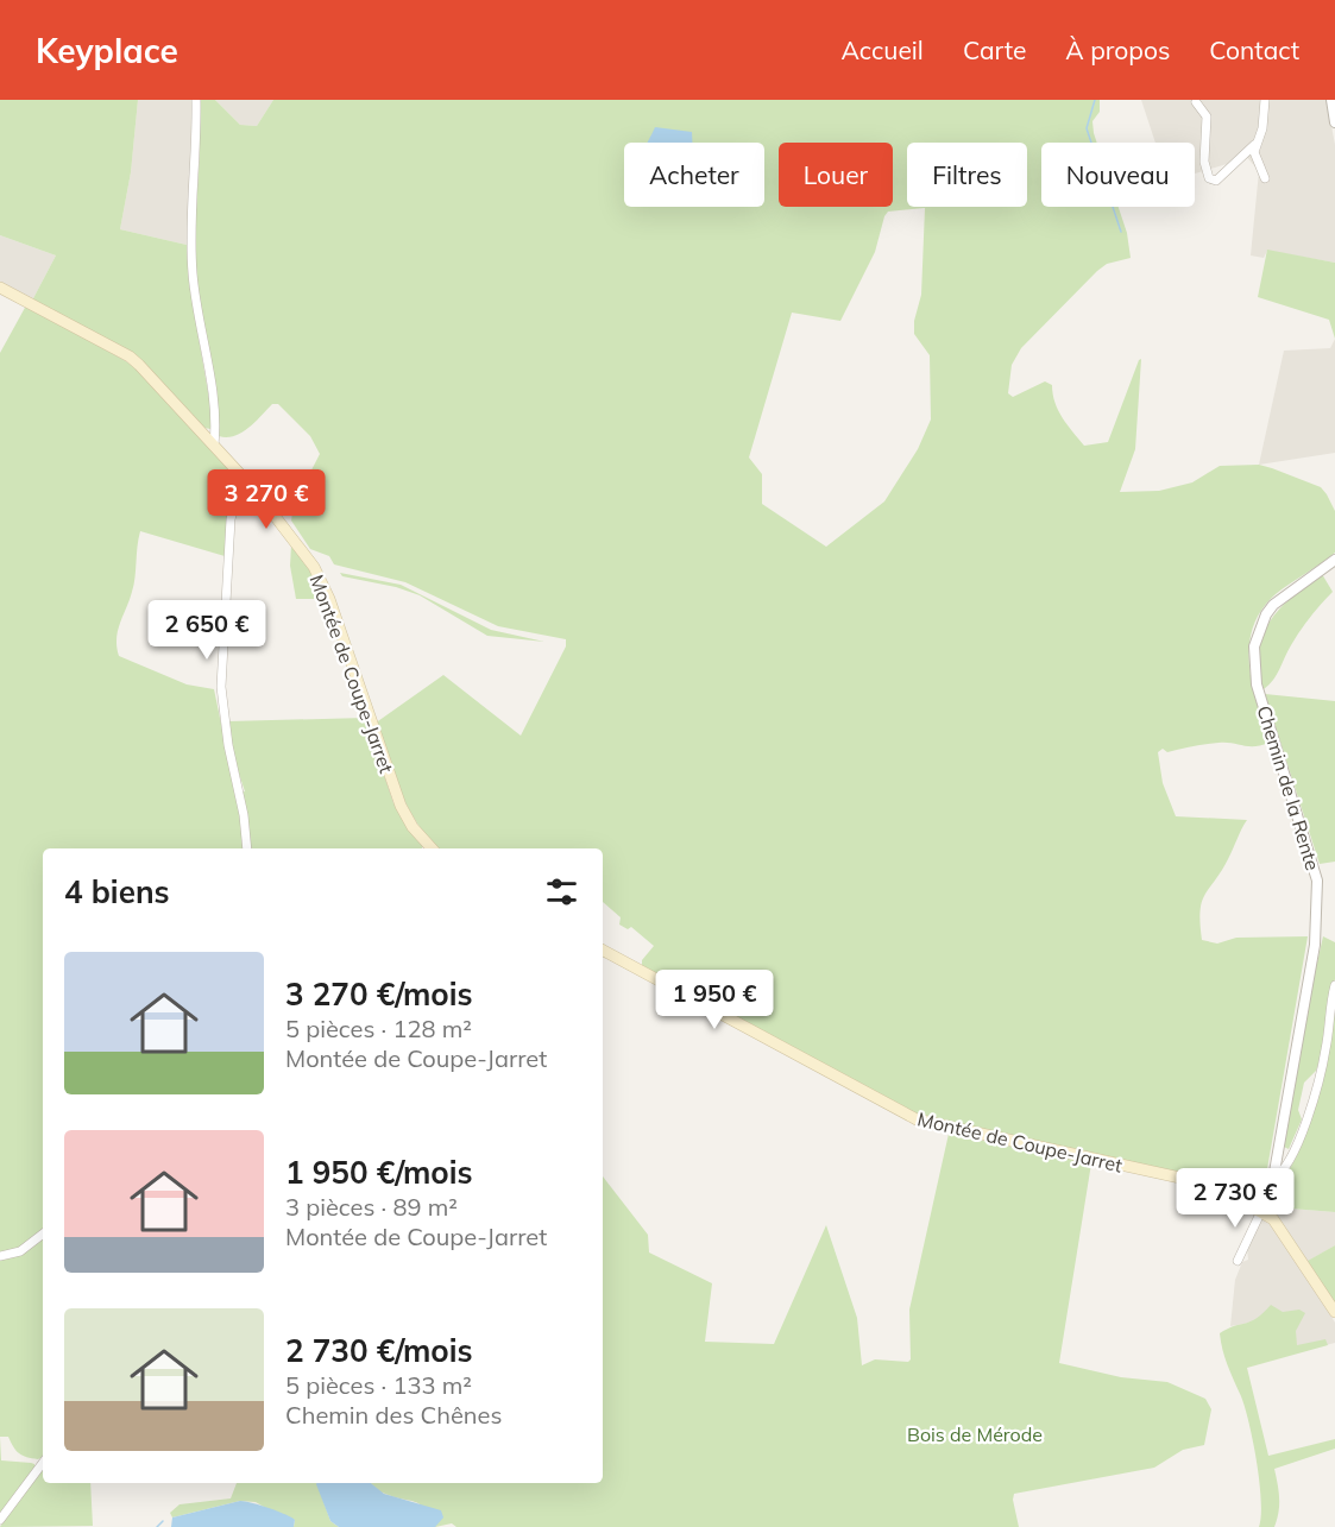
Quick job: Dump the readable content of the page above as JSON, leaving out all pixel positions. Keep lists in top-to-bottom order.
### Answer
{
  "streets": {
    "main road": ["Montée de Coupe-Jarret"],
    "street": ["Chemin de la Rente"]
  },
  "crossings": [
    ["Montée de Coupe-Jarret", "Chemin de la Rente"]
  ],
  "parks": ["Bois de Mérode"],
  "page": {
    "header": "Keyplace",
    "nav": [
      "Accueil",
      "Carte",
      "À propos",
      "Contact"
    ],
    "chip": [
      "Acheter",
      "Louer",
      "Filtres",
      "Nouveau"
    ],
    "price": [
      "3 270 €",
      "2 650 €",
      "1 950 €",
      "2 730 €"
    ],
    "heading": "4 biens",
    "list": [
      {
        "name": "3 270 €/mois",
        "note": "5 pièces · 128 m² · Montée de Coupe-Jarret"
      },
      {
        "name": "1 950 €/mois",
        "note": "3 pièces · 89 m² · Montée de Coupe-Jarret"
      },
      {
        "name": "2 730 €/mois",
        "note": "5 pièces · 133 m² · Chemin des Chênes"
      }
    ]
  }
}
